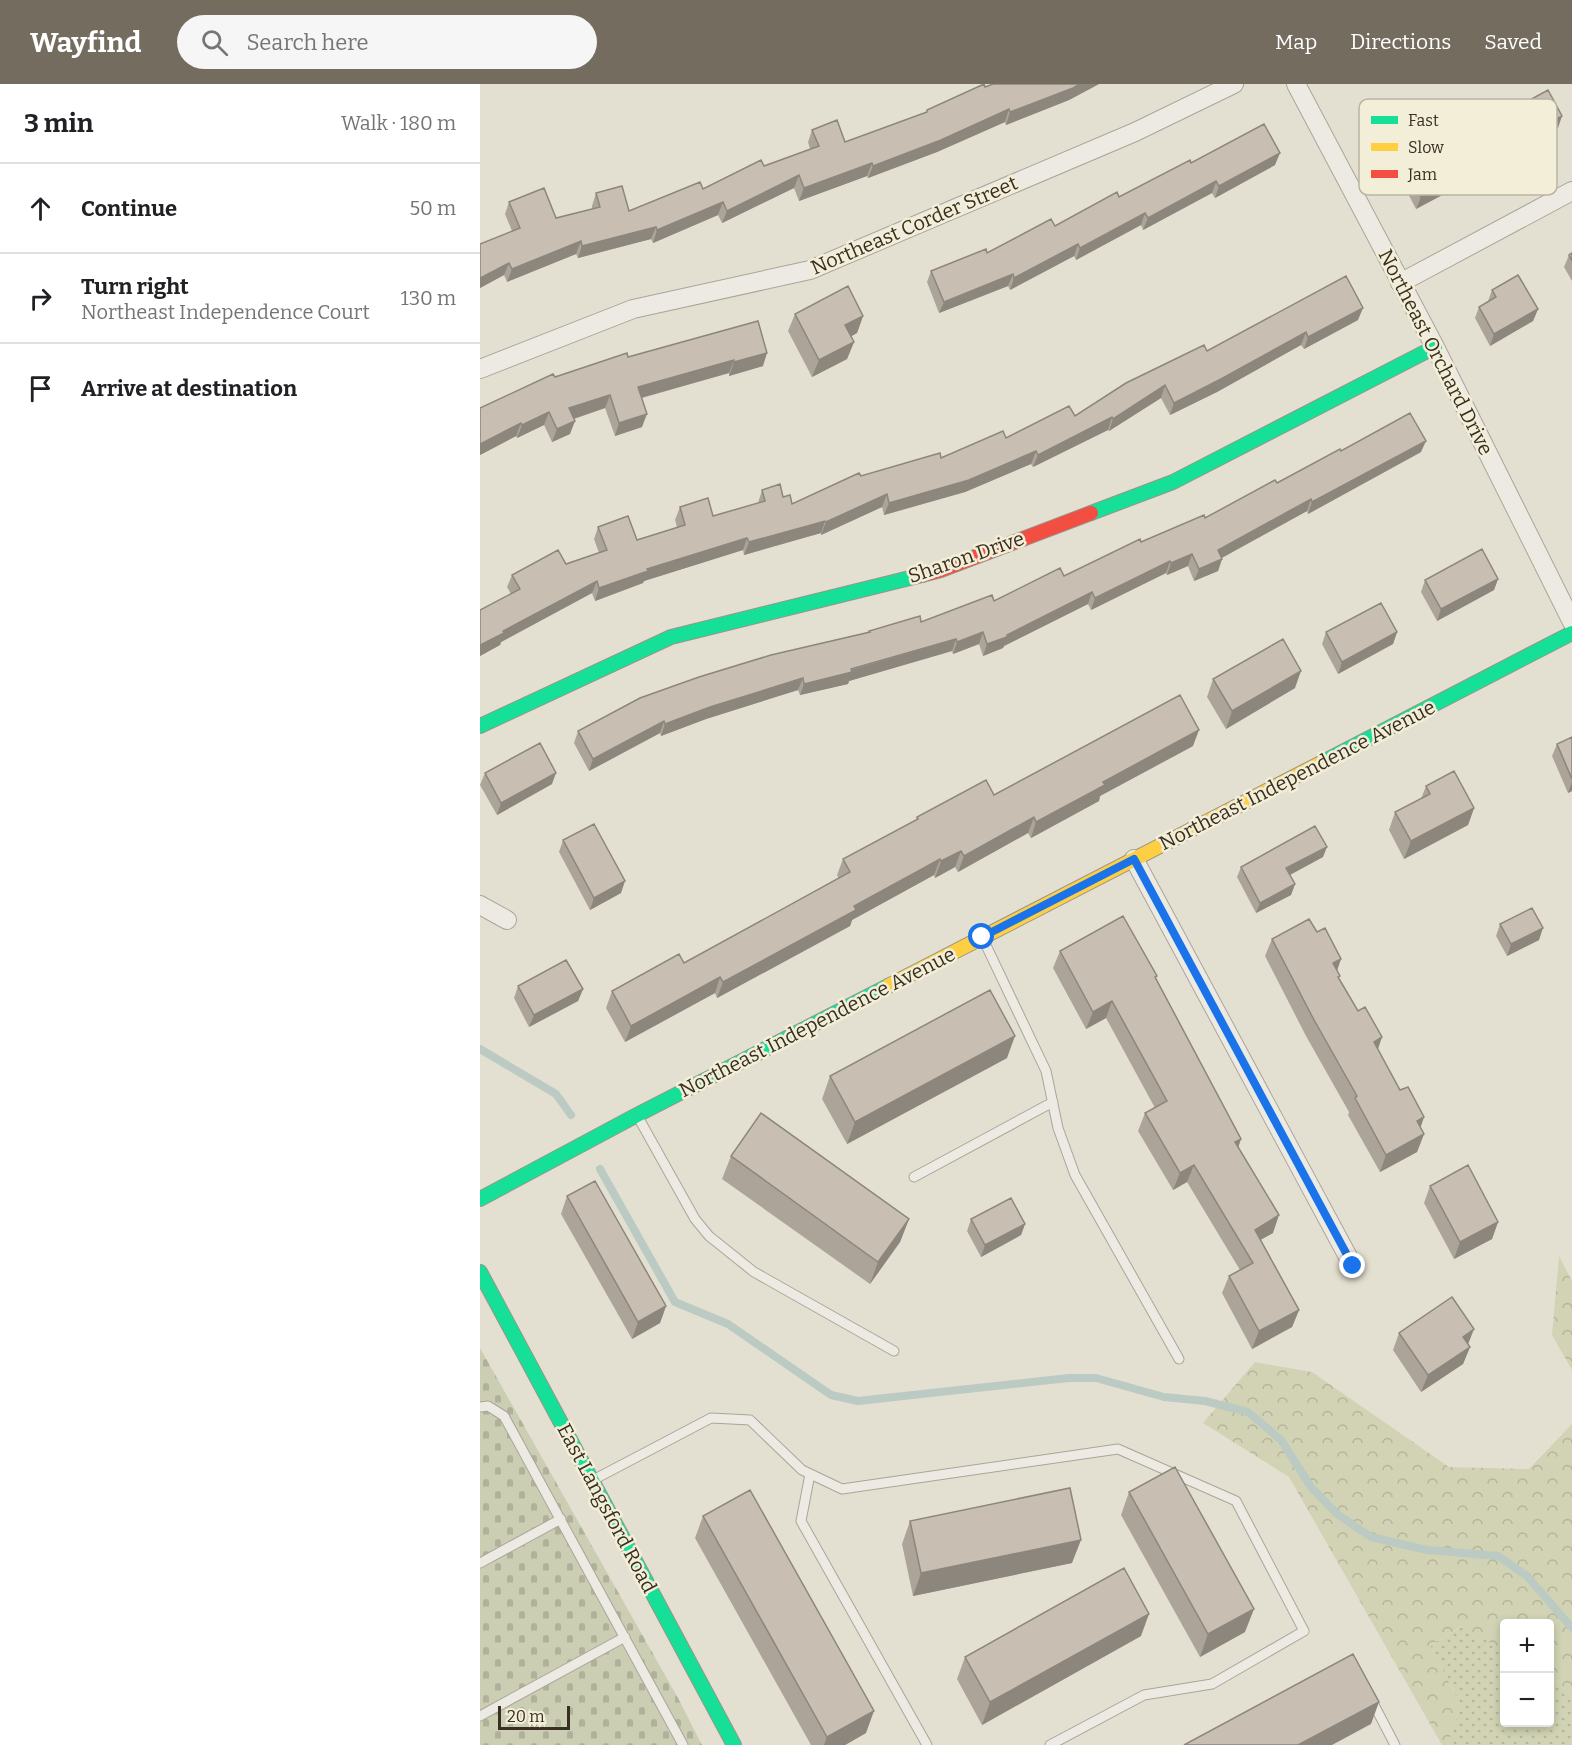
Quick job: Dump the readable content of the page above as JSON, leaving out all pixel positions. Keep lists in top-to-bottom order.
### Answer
{
  "streets": {
    "street": [
      "Northeast Corder Street",
      "Northeast Orchard Drive",
      "Sharon Drive",
      "Northeast Independence Avenue",
      "East Langsford Road"
    ]
  },
  "crossings": [
    ["Northeast Orchard Drive", "Sharon Drive"]
  ],
  "legend": ["Fast", "Slow", "Jam"],
  "scale_bar": "20 m",
  "page": {
    "header": "Wayfind",
    "search": "Search here",
    "nav": ["Map", "Directions", "Saved"],
    "heading": ["3 min", "Walk · 180 m"],
    "list": [
      ["Continue", "50 m"],
      ["Turn right", "Northeast Independence Court", "130 m"],
      "Arrive at destination"
    ],
    "map_buttons": ["+", "−"],
    "scale": "20 m"
  }
}
